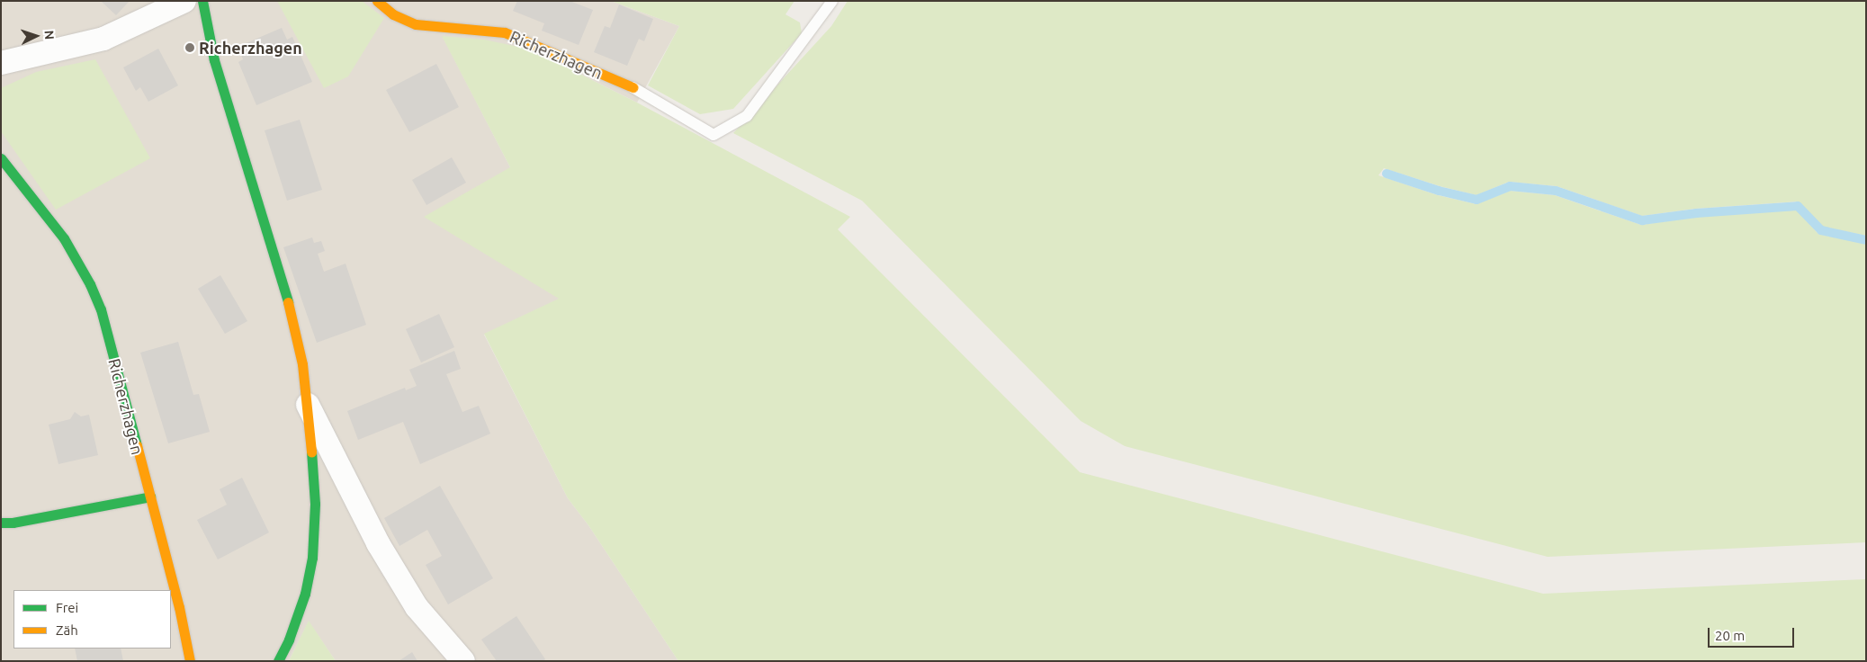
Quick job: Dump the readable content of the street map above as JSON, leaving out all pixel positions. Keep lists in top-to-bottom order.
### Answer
{
  "streets": {
    "street": ["Richerzhagen"]
  },
  "places": ["Richerzhagen"],
  "legend": ["Frei", "Zäh"],
  "scale_bar": "20 m",
  "north": "right"
}
